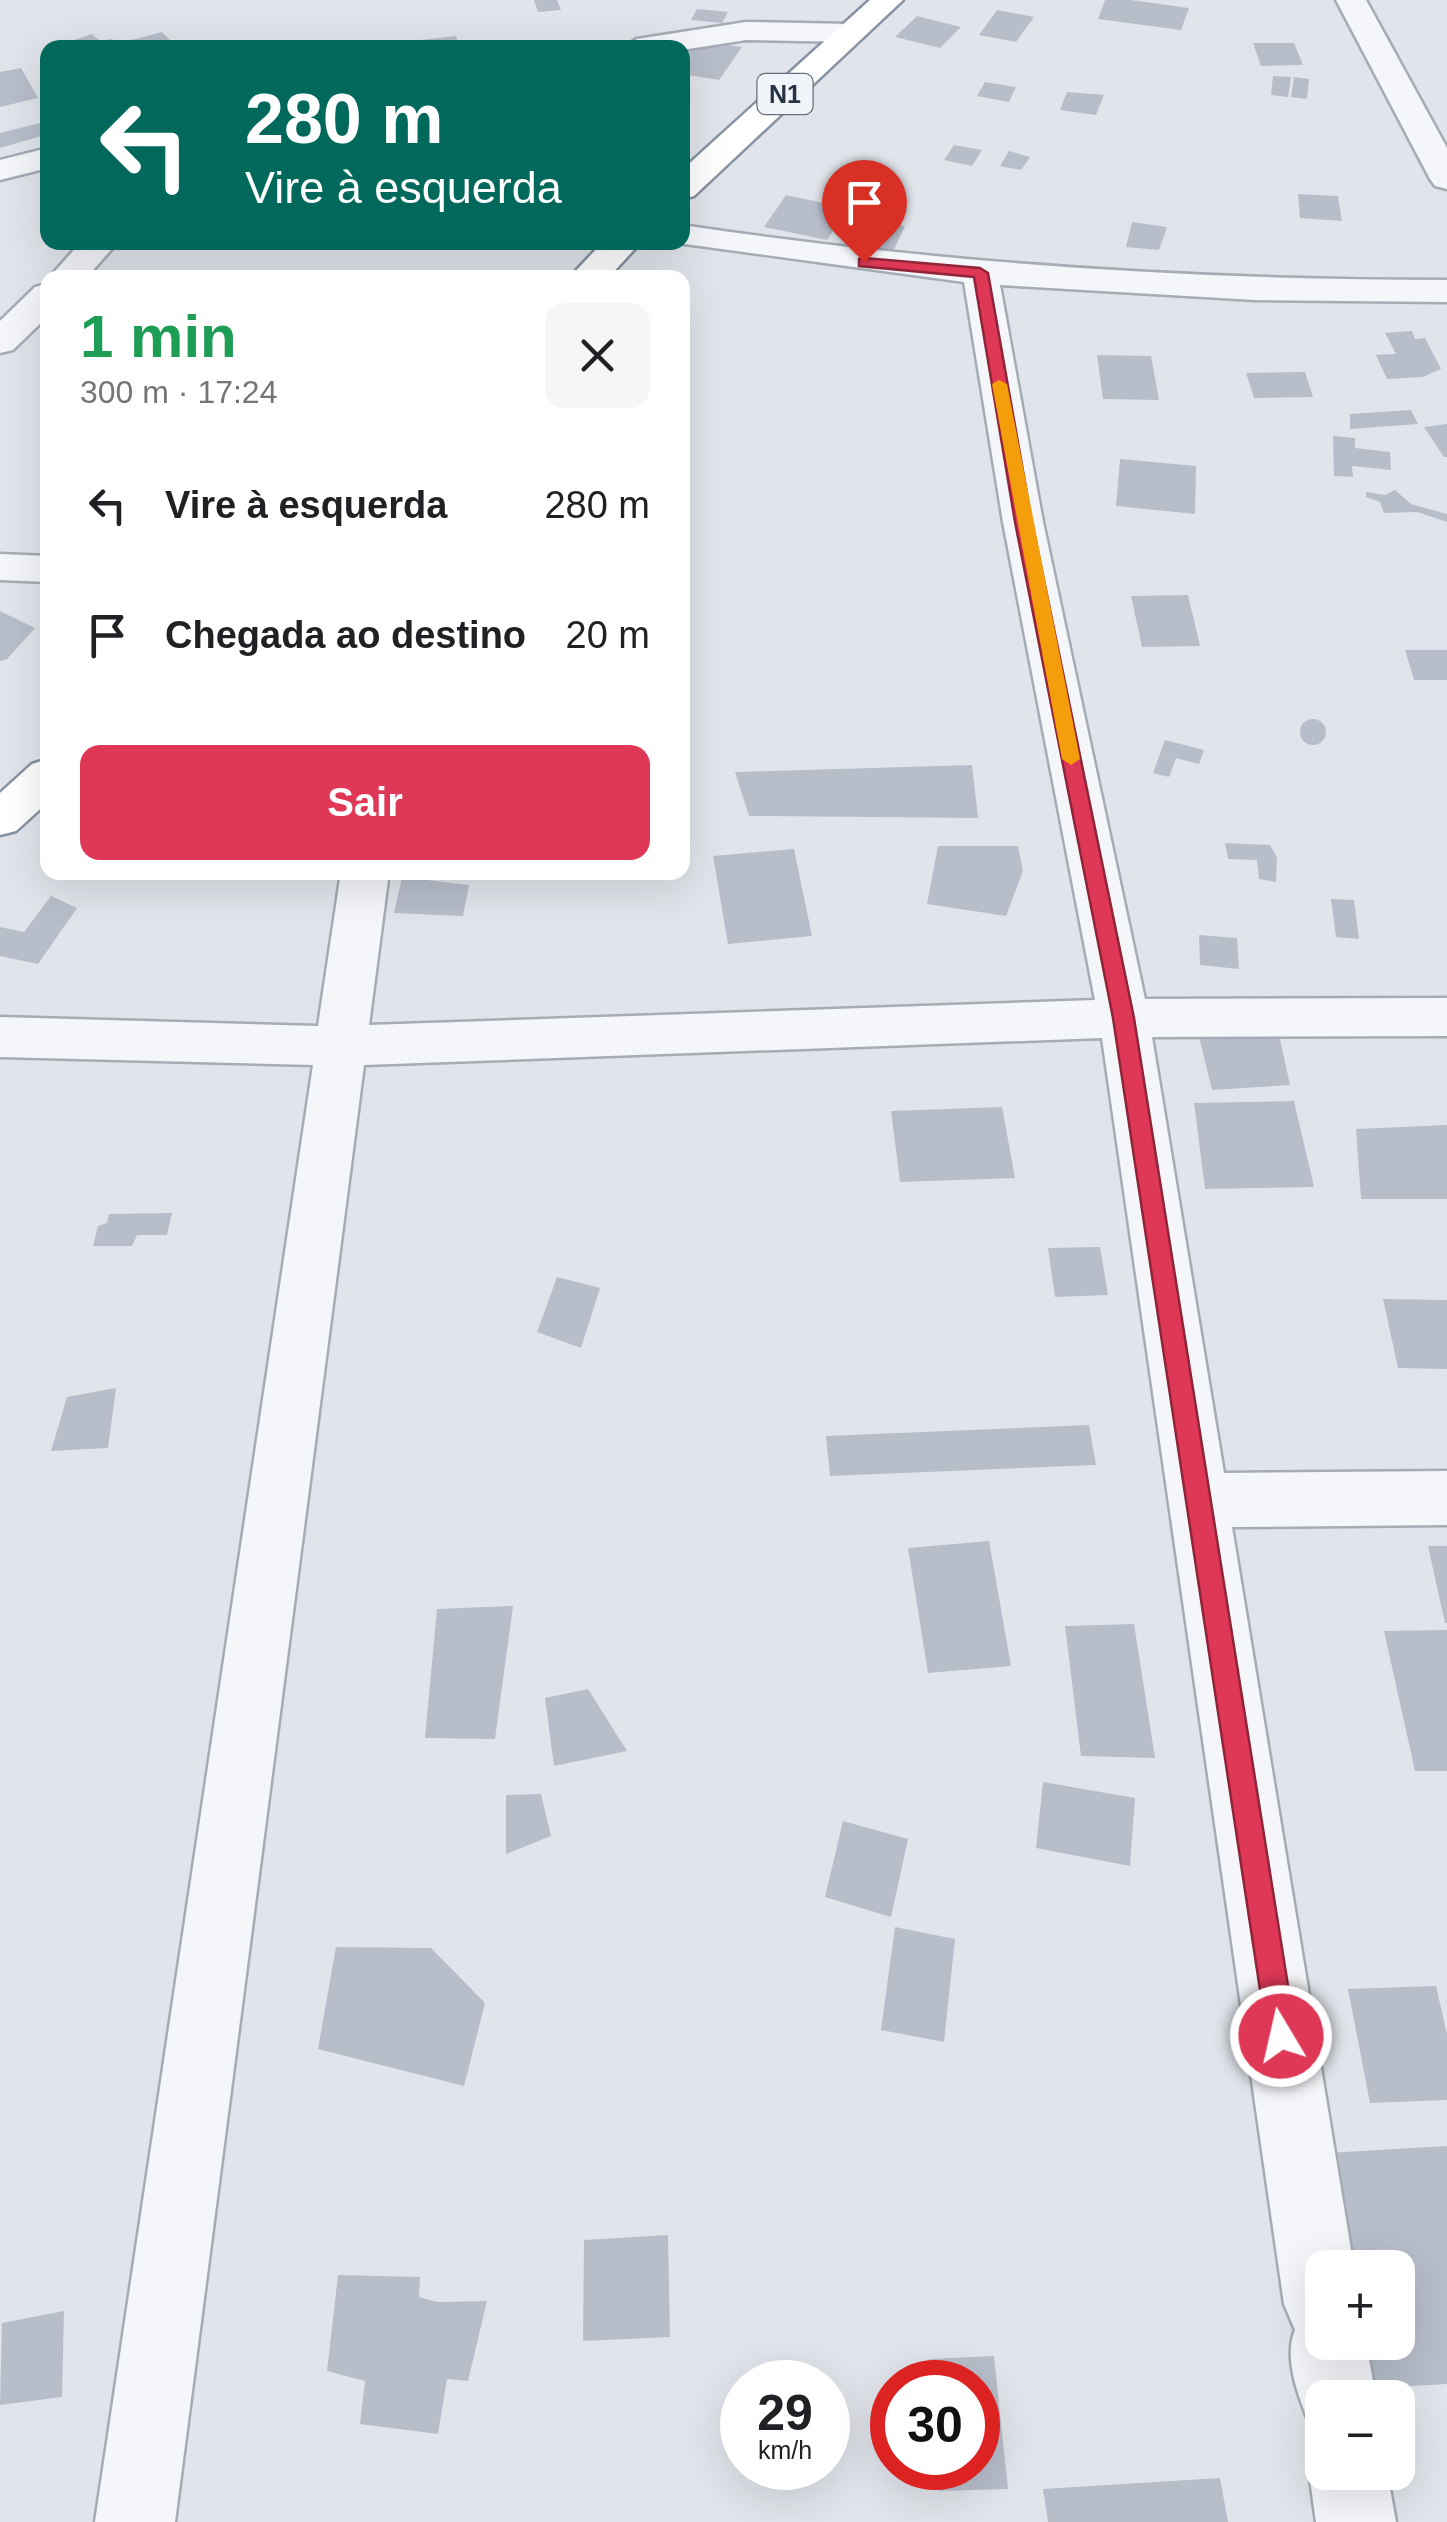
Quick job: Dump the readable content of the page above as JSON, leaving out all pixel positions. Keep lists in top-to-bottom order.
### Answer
{
  "streets": {
    "highway": ["N1"]
  },
  "page": {
    "turn": ["280 m", "Vire à esquerda"],
    "heading": ["1 min", "300 m · 17:24"],
    "list": [
      {
        "name": "Vire à esquerda",
        "value": "280 m"
      },
      {
        "name": "Chegada ao destino",
        "value": "20 m"
      }
    ],
    "buttons": "Sair",
    "map_buttons": ["+", "−"],
    "speed": "29 km/h",
    "limit": "30"
  }
}
